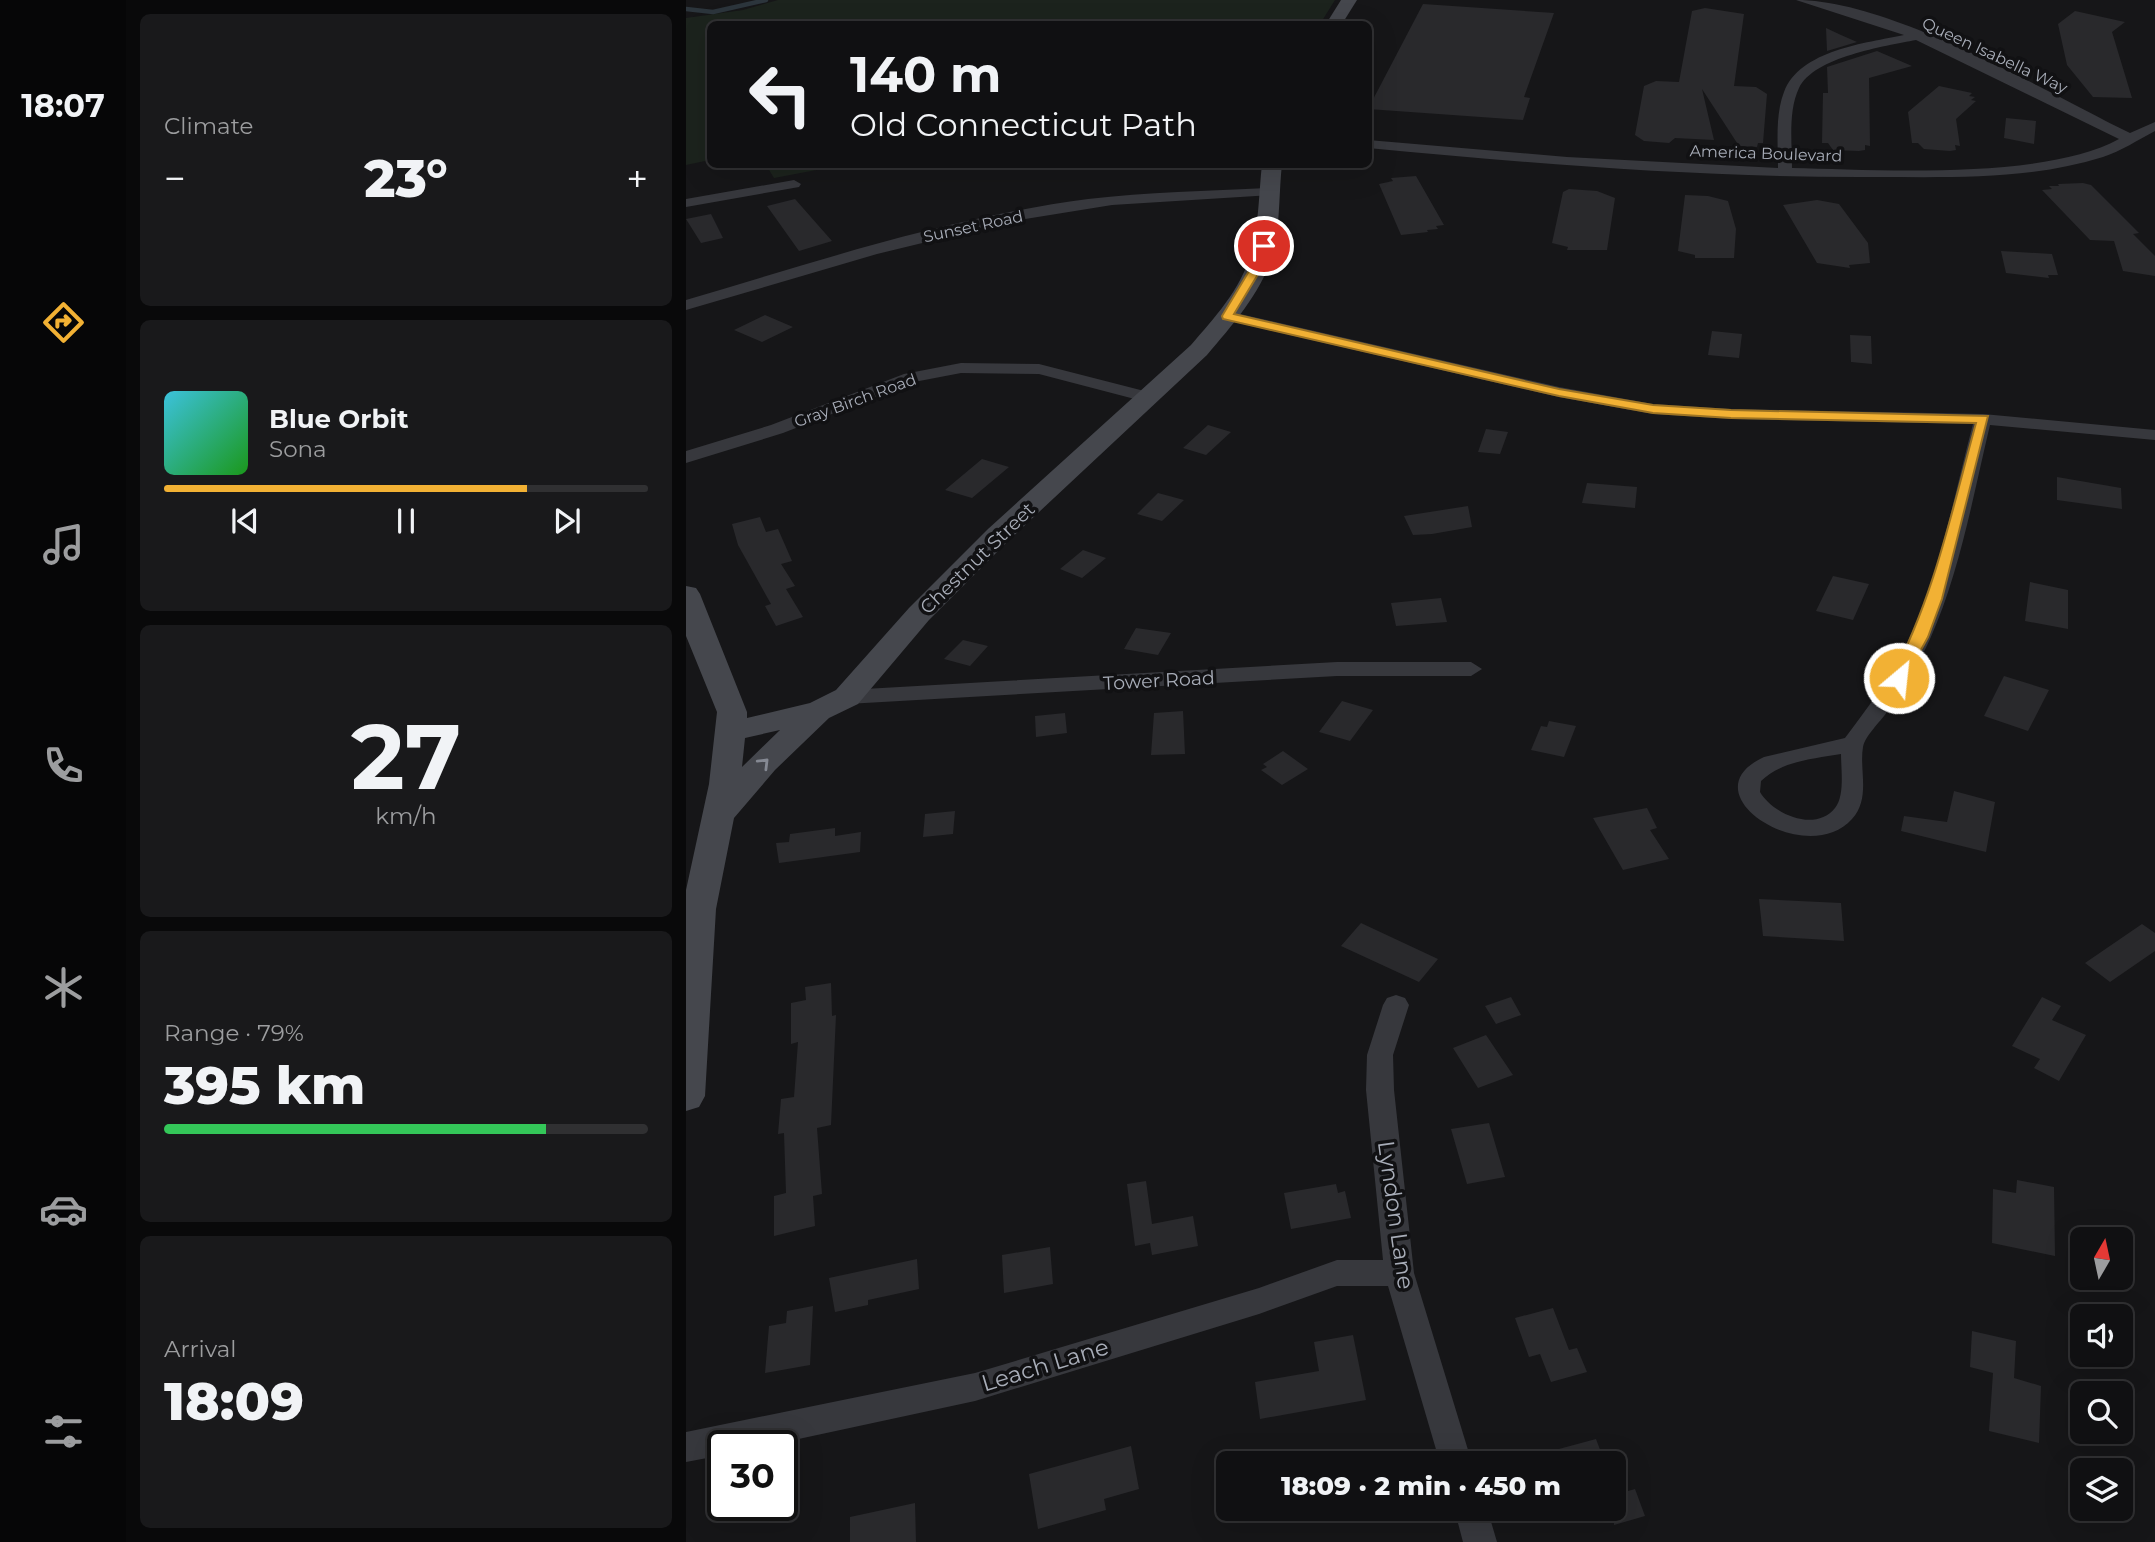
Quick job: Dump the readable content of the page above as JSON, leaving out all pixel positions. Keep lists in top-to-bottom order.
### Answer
{
  "streets": {
    "main road": ["Chestnut Street"],
    "street": [
      "Queen Isabella Way",
      "America Boulevard",
      "Sunset Road",
      "Gray Birch Road",
      "Tower Road",
      "Lyndon Lane",
      "Leach Lane"
    ]
  },
  "crossings": [
    ["Queen Isabella Way", "America Boulevard"],
    ["Sunset Road", "Chestnut Street"],
    ["Gray Birch Road", "Chestnut Street"],
    ["Lyndon Lane", "Leach Lane"]
  ],
  "north": "top",
  "page": {
    "tabs": "18:07",
    "tile": [
      "Climate",
      ["27", "km/h"],
      ["Range · 79%", "395 km"],
      ["Arrival", "18:09"]
    ],
    "turn": ["140 m", "Old Connecticut Path"],
    "heat": ["−", "23°", "+"],
    "song": ["Blue Orbit", "Sona"],
    "limit": "30",
    "trip": "18:09 · 2 min · 450 m"
  }
}
